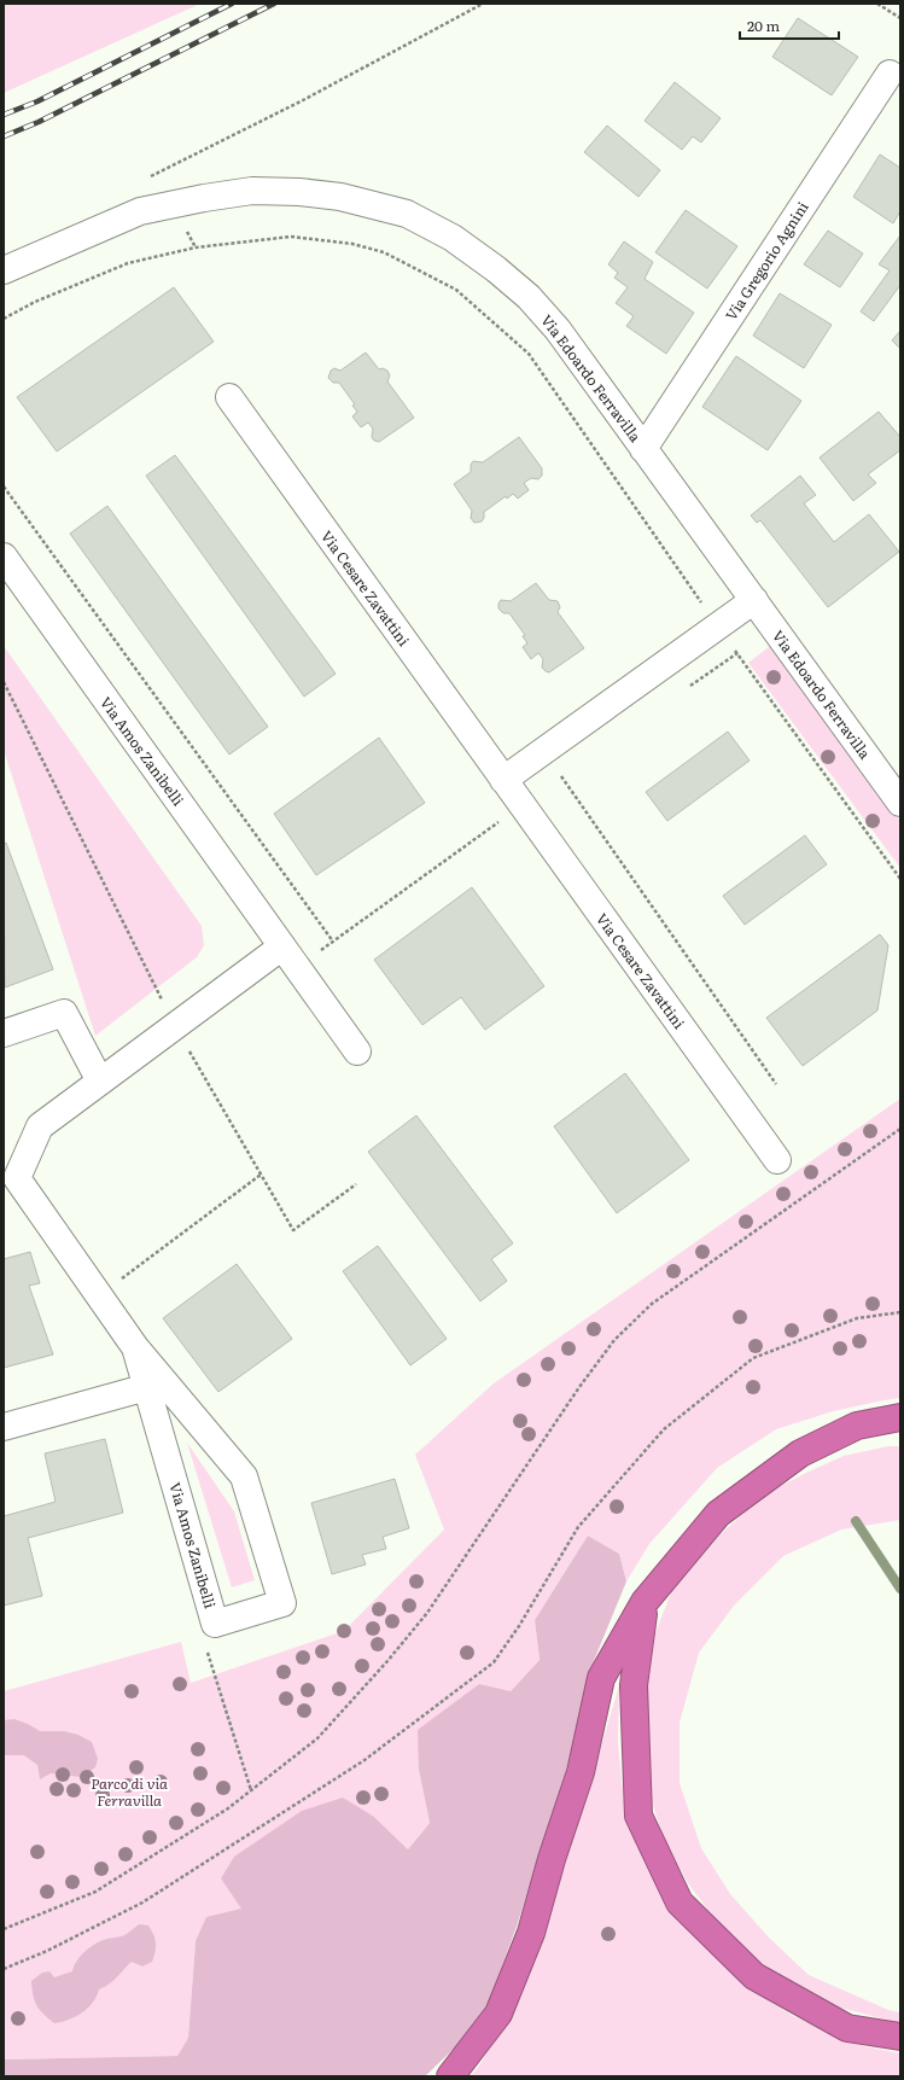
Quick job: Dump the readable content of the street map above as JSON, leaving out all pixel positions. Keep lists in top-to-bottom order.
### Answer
{
  "streets": {
    "street": [
      "Via Gregorio Agnini",
      "Via Edoardo Ferravilla",
      "Via Cesare Zavattini",
      "Via Amos Zanibelli"
    ]
  },
  "crossings": [
    ["Via Gregorio Agnini", "Via Edoardo Ferravilla"]
  ],
  "parks": ["Parco di via Ferravilla"],
  "scale_bar": "20 m"
}
